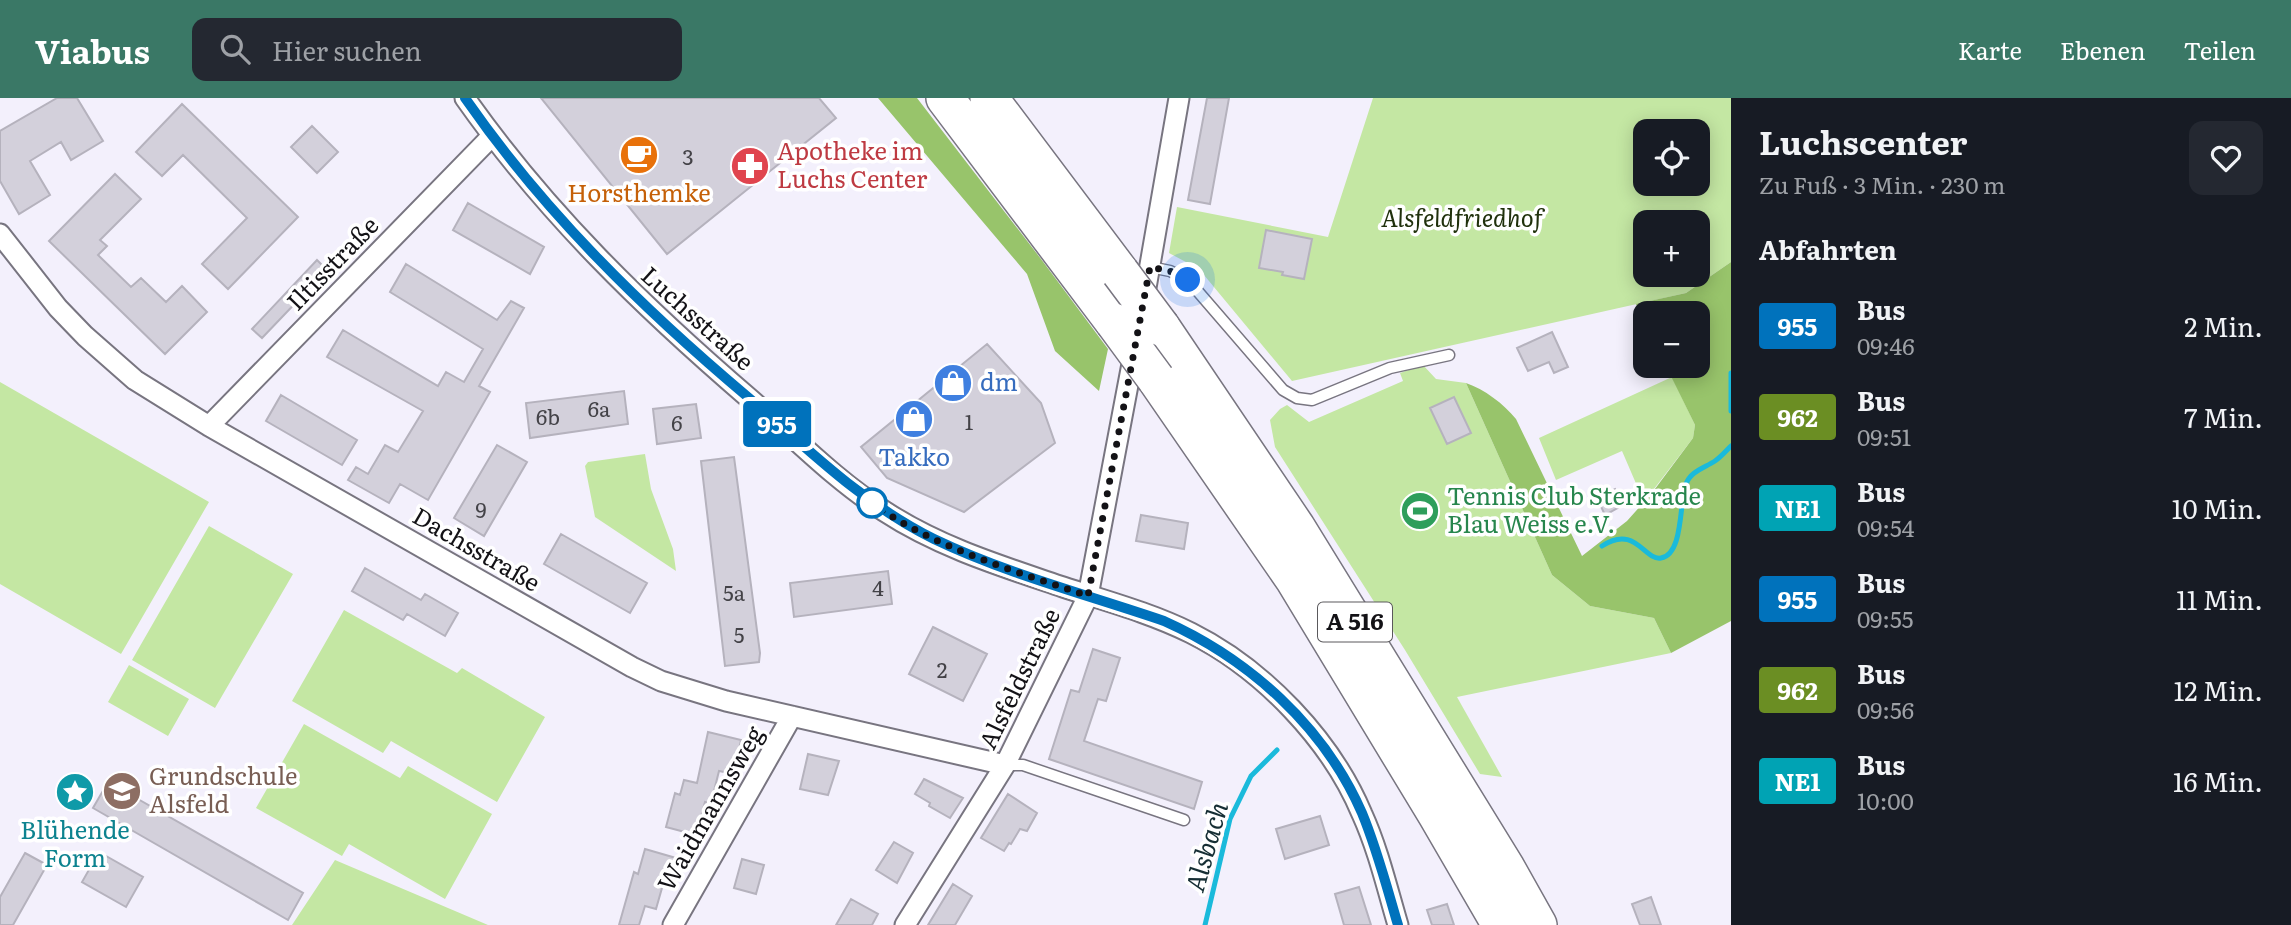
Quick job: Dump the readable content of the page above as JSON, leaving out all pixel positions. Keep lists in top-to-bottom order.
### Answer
{
  "streets": {
    "highway": ["A 516"],
    "street": [
      "Iltisstraße",
      "Luchsstraße",
      "Dachsstraße",
      "Alsfeldstraße",
      "Waidmannsweg"
    ]
  },
  "crossings": [
    ["Iltisstraße", "Luchsstraße"],
    ["Iltisstraße", "Dachsstraße"],
    ["Luchsstraße", "Alsfeldstraße"],
    ["Dachsstraße", "Alsfeldstraße"],
    ["Dachsstraße", "Waidmannsweg"],
    ["A 516", "Alsfeldstraße"]
  ],
  "water": ["Alsbach"],
  "parks": ["Alsfeldfriedhof"],
  "places": {
    "cafe": ["Horsthemke"],
    "pharmacy": ["Apotheke im Luchs Center"],
    "shop": ["dm", "Takko"],
    "sports": ["Tennis Club Sterkrade Blau Weiss e.V."],
    "school or university": ["Grundschule Alsfeld"],
    "place": ["Blühende Form"]
  },
  "lines": ["bus line 955"],
  "house_numbers": [
    "3",
    "6a",
    "6b",
    "1",
    "6",
    "9",
    "4",
    "5a",
    "5",
    "2"
  ],
  "page": {
    "header": "Viabus",
    "search": "Hier suchen",
    "nav": ["Karte", "Ebenen", "Teilen"],
    "on_map": "955",
    "heading": [
      ["Luchscenter", "Zu Fuß · 3 Min. · 230 m"],
      "Abfahrten"
    ],
    "map_buttons": ["+", "−"],
    "list": [
      {
        "mark": "955",
        "name": "Bus",
        "note": "09:46",
        "value": "2 Min."
      },
      {
        "mark": "962",
        "name": "Bus",
        "note": "09:51",
        "value": "7 Min."
      },
      {
        "mark": "NE1",
        "name": "Bus",
        "note": "09:54",
        "value": "10 Min."
      },
      {
        "mark": "955",
        "name": "Bus",
        "note": "09:55",
        "value": "11 Min."
      },
      {
        "mark": "962",
        "name": "Bus",
        "note": "09:56",
        "value": "12 Min."
      },
      {
        "mark": "NE1",
        "name": "Bus",
        "note": "10:00",
        "value": "16 Min."
      }
    ]
  }
}
